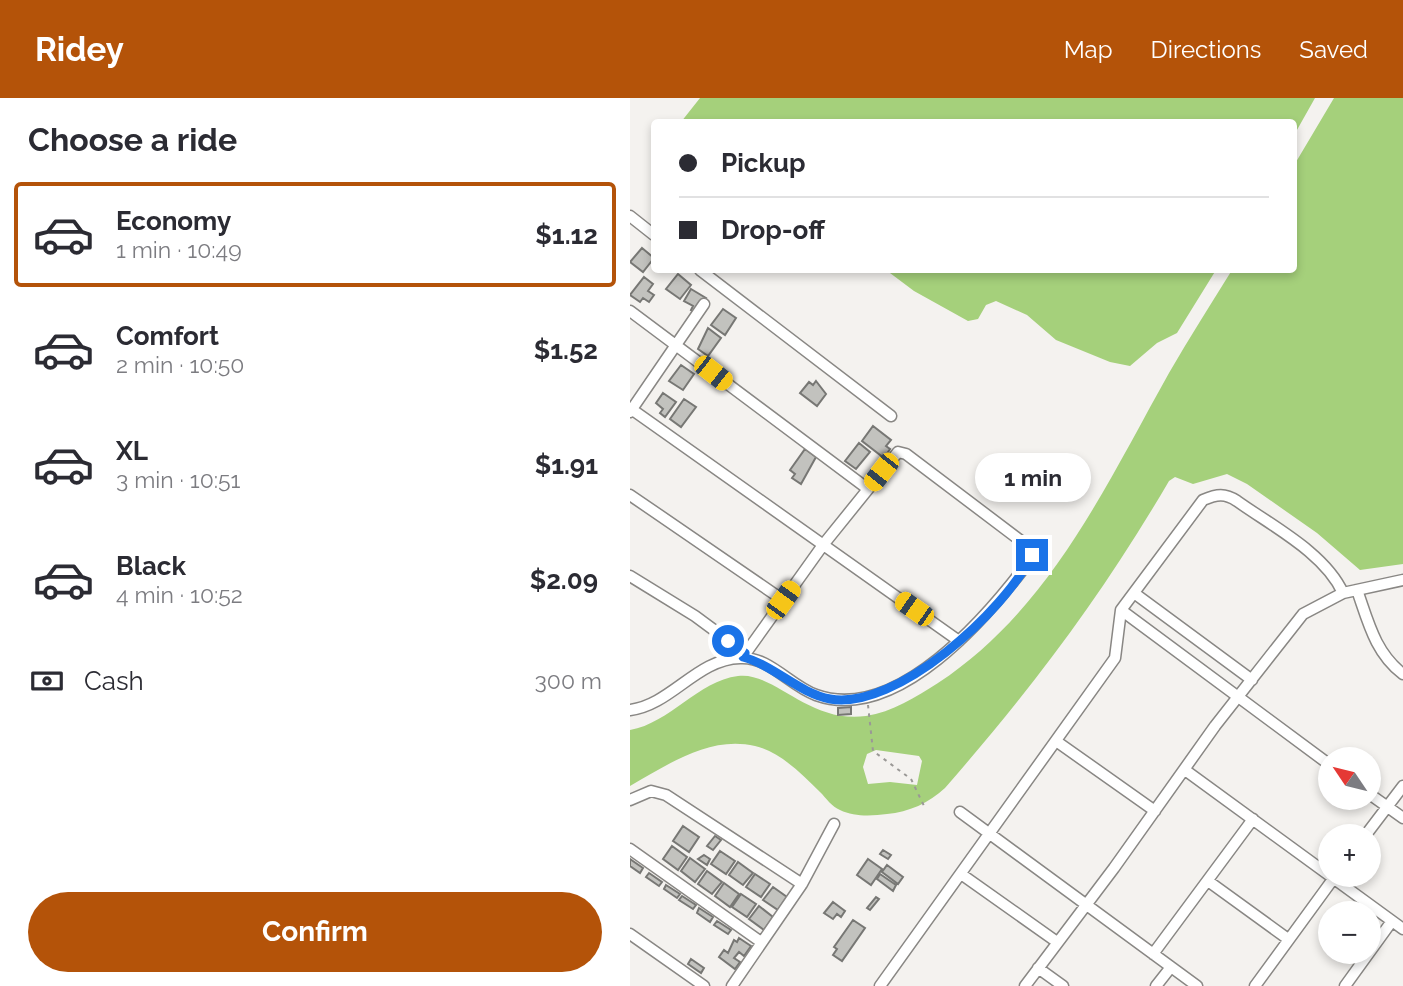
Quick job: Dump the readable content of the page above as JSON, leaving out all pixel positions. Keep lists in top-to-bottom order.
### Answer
{
  "north": "top left",
  "page": {
    "header": "Ridey",
    "nav": ["Map", "Directions", "Saved"],
    "heading": "Choose a ride",
    "banner": ["Pickup", "Drop-off"],
    "list": [
      {
        "name": "Economy",
        "note": "1 min · 10:49",
        "value": "$1.12"
      },
      {
        "name": "Comfort",
        "note": "2 min · 10:50",
        "value": "$1.52"
      },
      {
        "name": "XL",
        "note": "3 min · 10:51",
        "value": "$1.91"
      },
      {
        "name": "Black",
        "note": "4 min · 10:52",
        "value": "$2.09"
      }
    ],
    "bubble": "1 min",
    "pay": ["Cash", "300 m"],
    "map_buttons": ["+", "−"],
    "buttons": "Confirm"
  }
}
